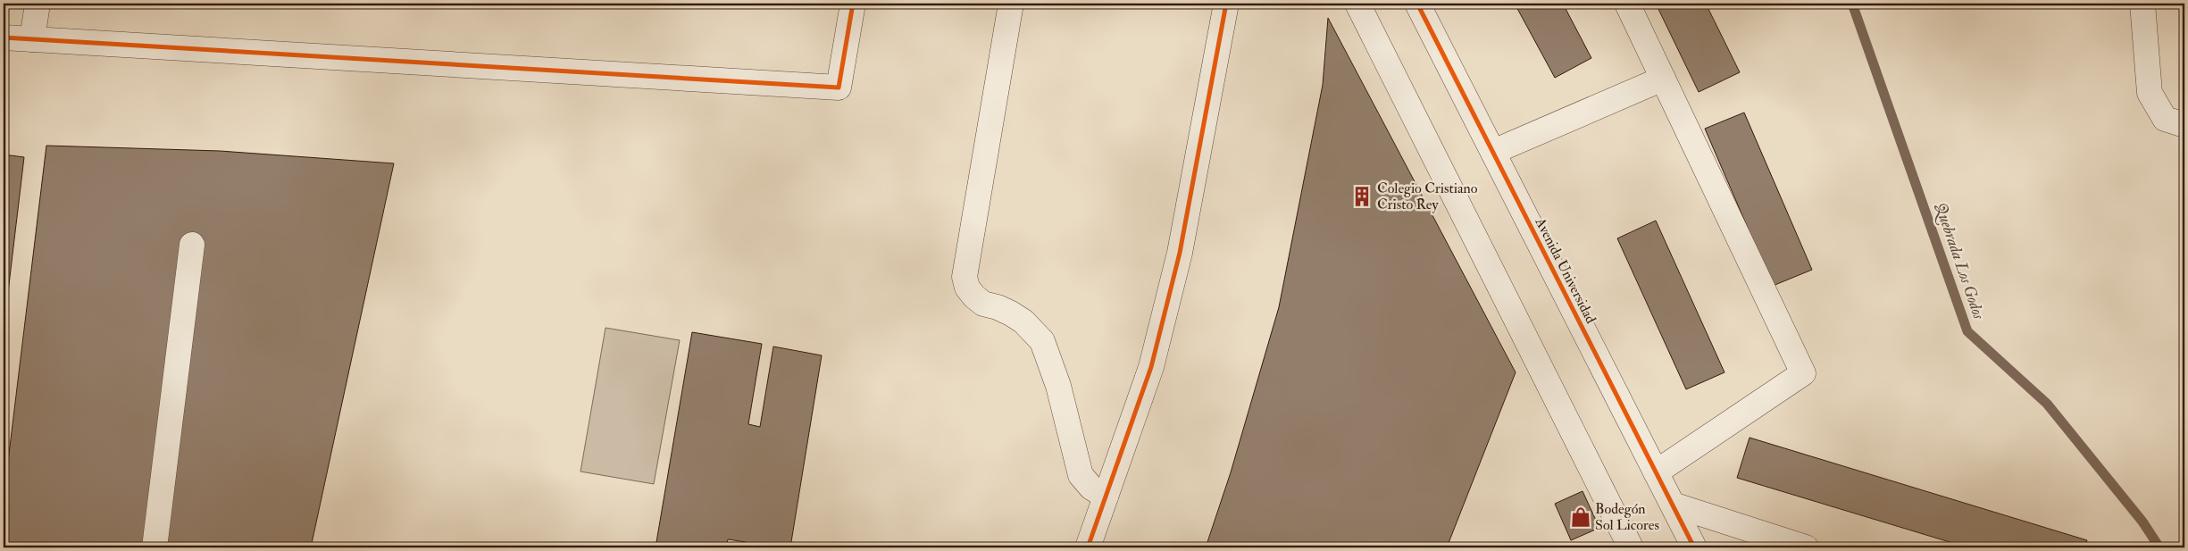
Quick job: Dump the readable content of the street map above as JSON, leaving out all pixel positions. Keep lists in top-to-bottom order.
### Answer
{
  "streets": {
    "street": ["Avenida Universidad"]
  },
  "water": ["Quebrada Los Godos"],
  "places": {
    "building": ["Colegio Cristiano Cristo Rey"],
    "shop": ["Bodegón Sol Licores"]
  }
}
